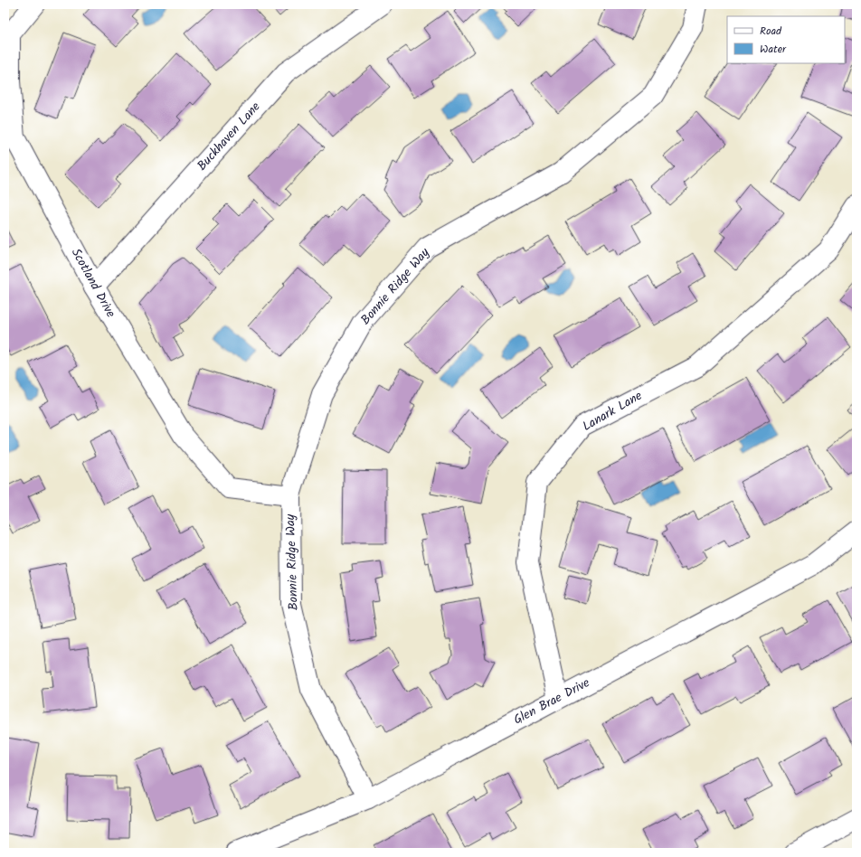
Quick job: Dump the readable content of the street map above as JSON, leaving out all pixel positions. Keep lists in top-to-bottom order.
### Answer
{
  "streets": {
    "street": [
      "Buckhaven Lane",
      "Scotland Drive",
      "Bonnie Ridge Way",
      "Lanark Lane",
      "Glen Brae Drive"
    ]
  },
  "crossings": [
    ["Buckhaven Lane", "Scotland Drive"],
    ["Scotland Drive", "Bonnie Ridge Way"],
    ["Bonnie Ridge Way", "Glen Brae Drive"],
    ["Lanark Lane", "Glen Brae Drive"]
  ],
  "legend": ["Road", "Water"]
}
